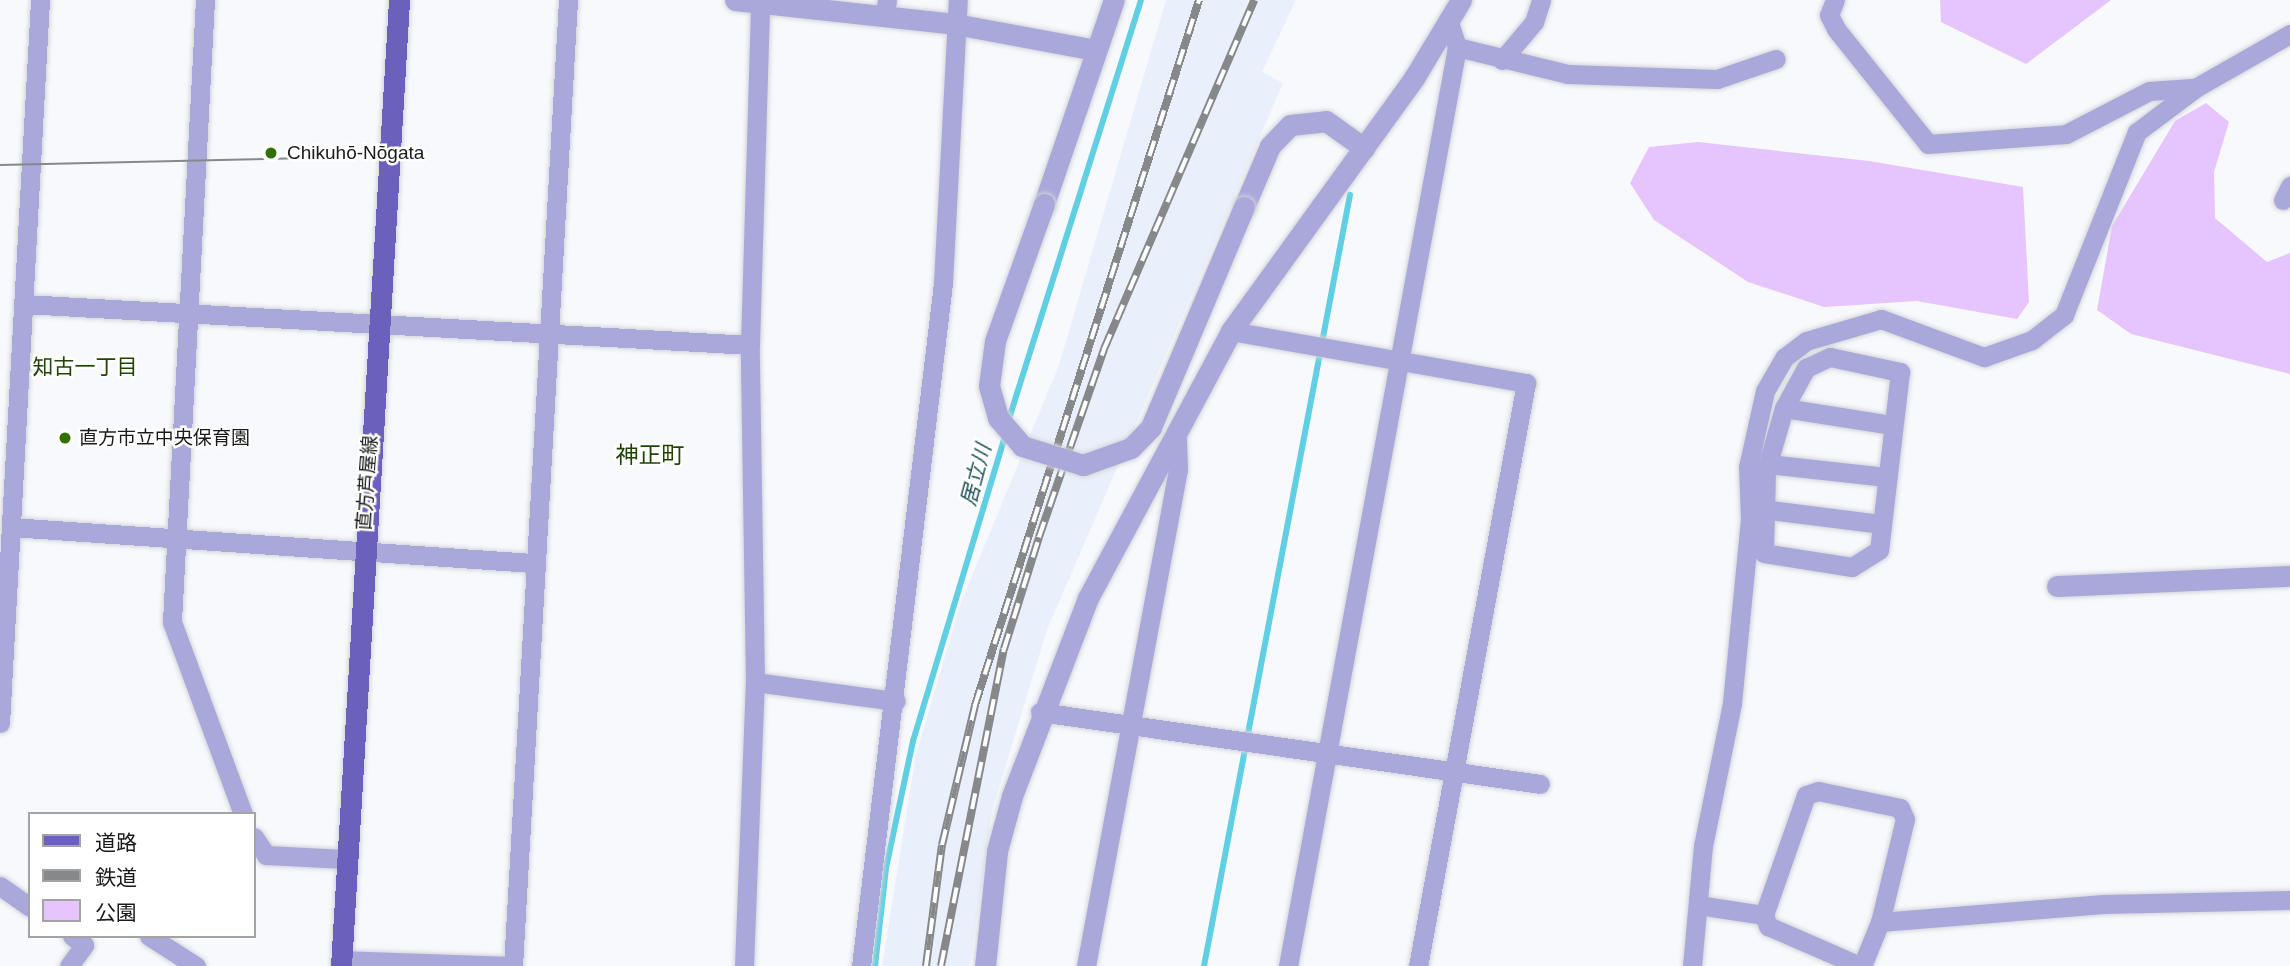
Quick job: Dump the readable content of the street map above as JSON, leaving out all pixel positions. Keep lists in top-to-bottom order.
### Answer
{
  "streets": {
    "main road": ["直方芦屋線"]
  },
  "districts": ["知古一丁目", "神正町"],
  "water": ["居立川"],
  "places": ["Chikuhō-Nōgata", "直方市立中央保育園"],
  "legend": ["道路", "鉄道", "公園"]
}
